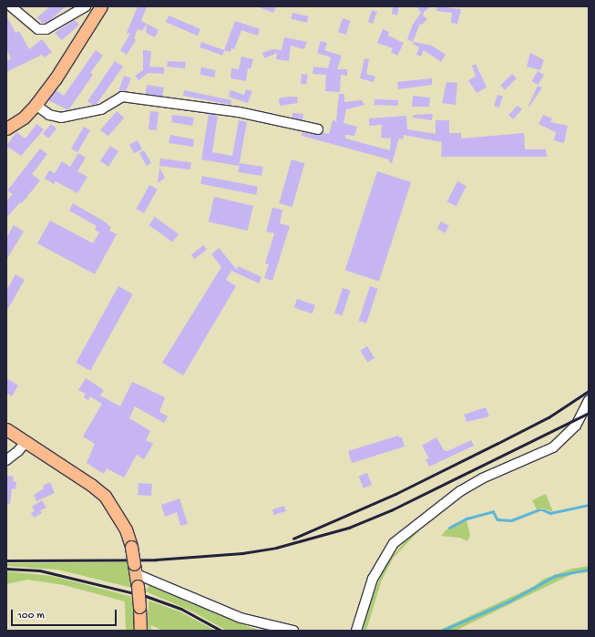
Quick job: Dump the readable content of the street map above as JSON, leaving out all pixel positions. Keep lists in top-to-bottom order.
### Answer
{
  "scale_bar": "100 m"
}
